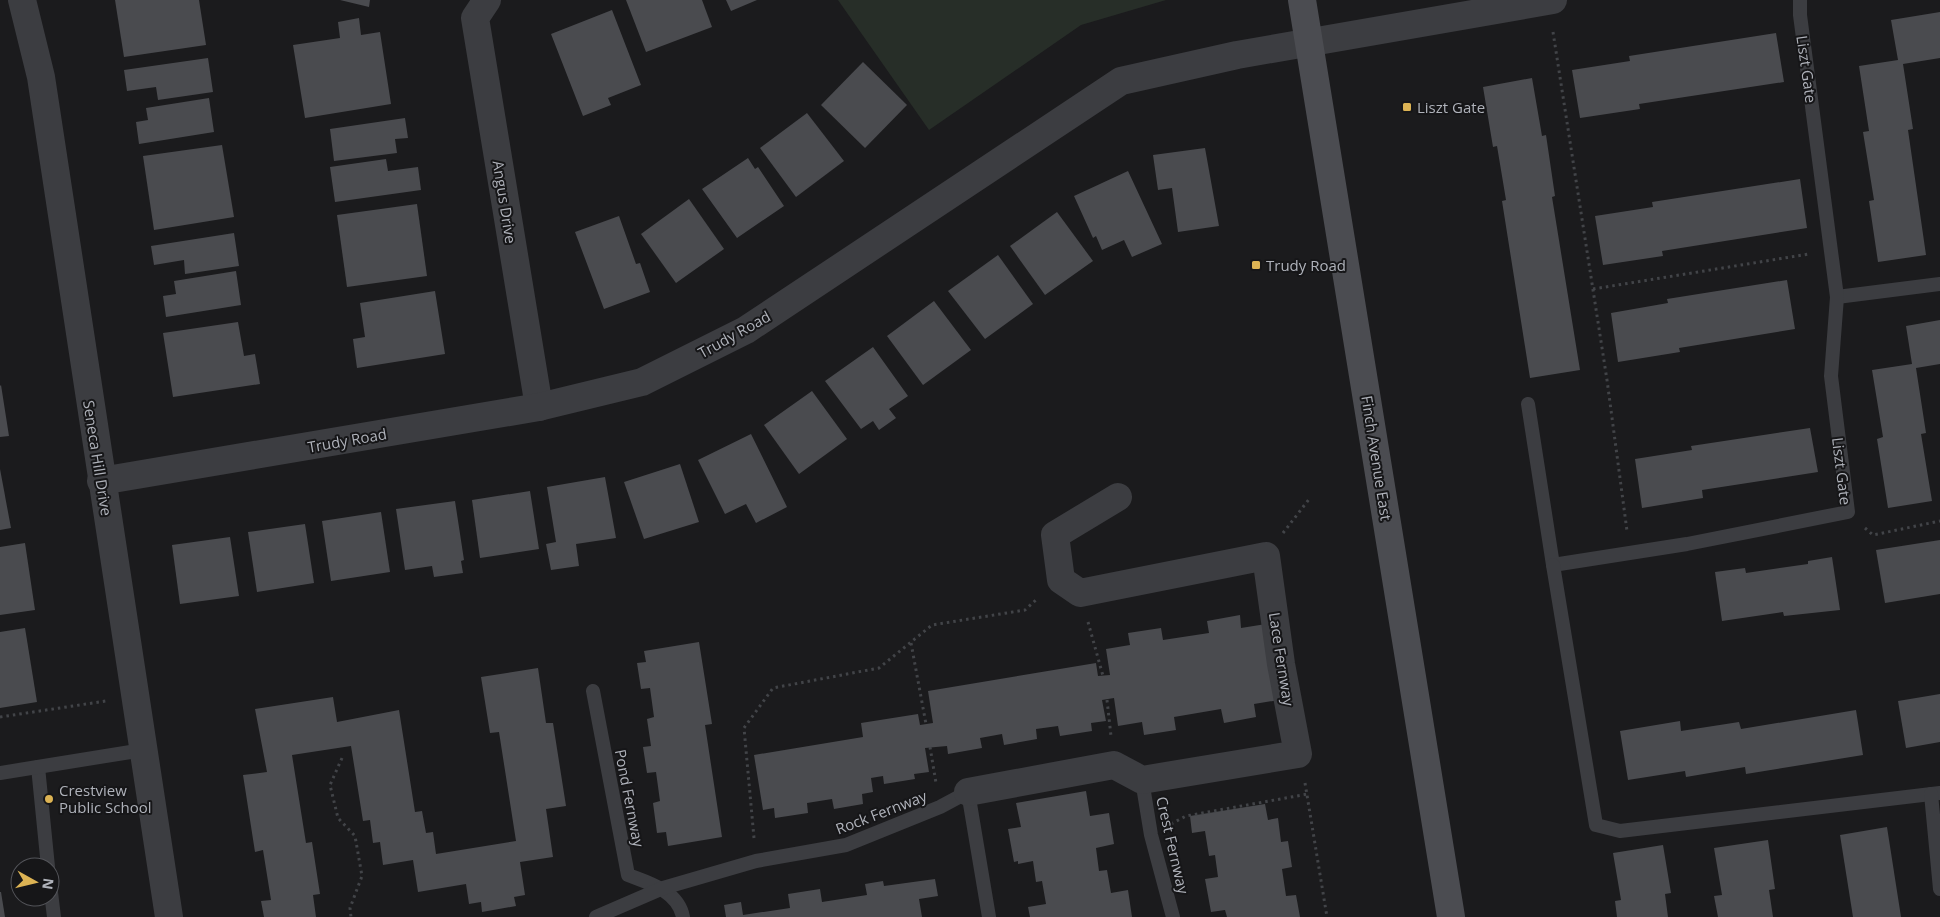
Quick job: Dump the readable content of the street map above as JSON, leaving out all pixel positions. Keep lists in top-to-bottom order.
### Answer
{
  "streets": {
    "main road": ["Finch Avenue East"],
    "street": [
      "Angus Drive",
      "Trudy Road",
      "Seneca Hill Drive",
      "Lace Fernway"
    ],
    "lane": [
      "Liszt Gate",
      "Pond Fernway",
      "Rock Fernway",
      "Crest Fernway"
    ]
  },
  "crossings": [
    ["Angus Drive", "Trudy Road"],
    ["Trudy Road", "Seneca Hill Drive"],
    ["Trudy Road", "Finch Avenue East"],
    ["Pond Fernway", "Rock Fernway"]
  ],
  "places": {
    "transit": ["Liszt Gate", "Trudy Road"],
    "other": ["Crestview Public School"]
  },
  "north": "right"
}
